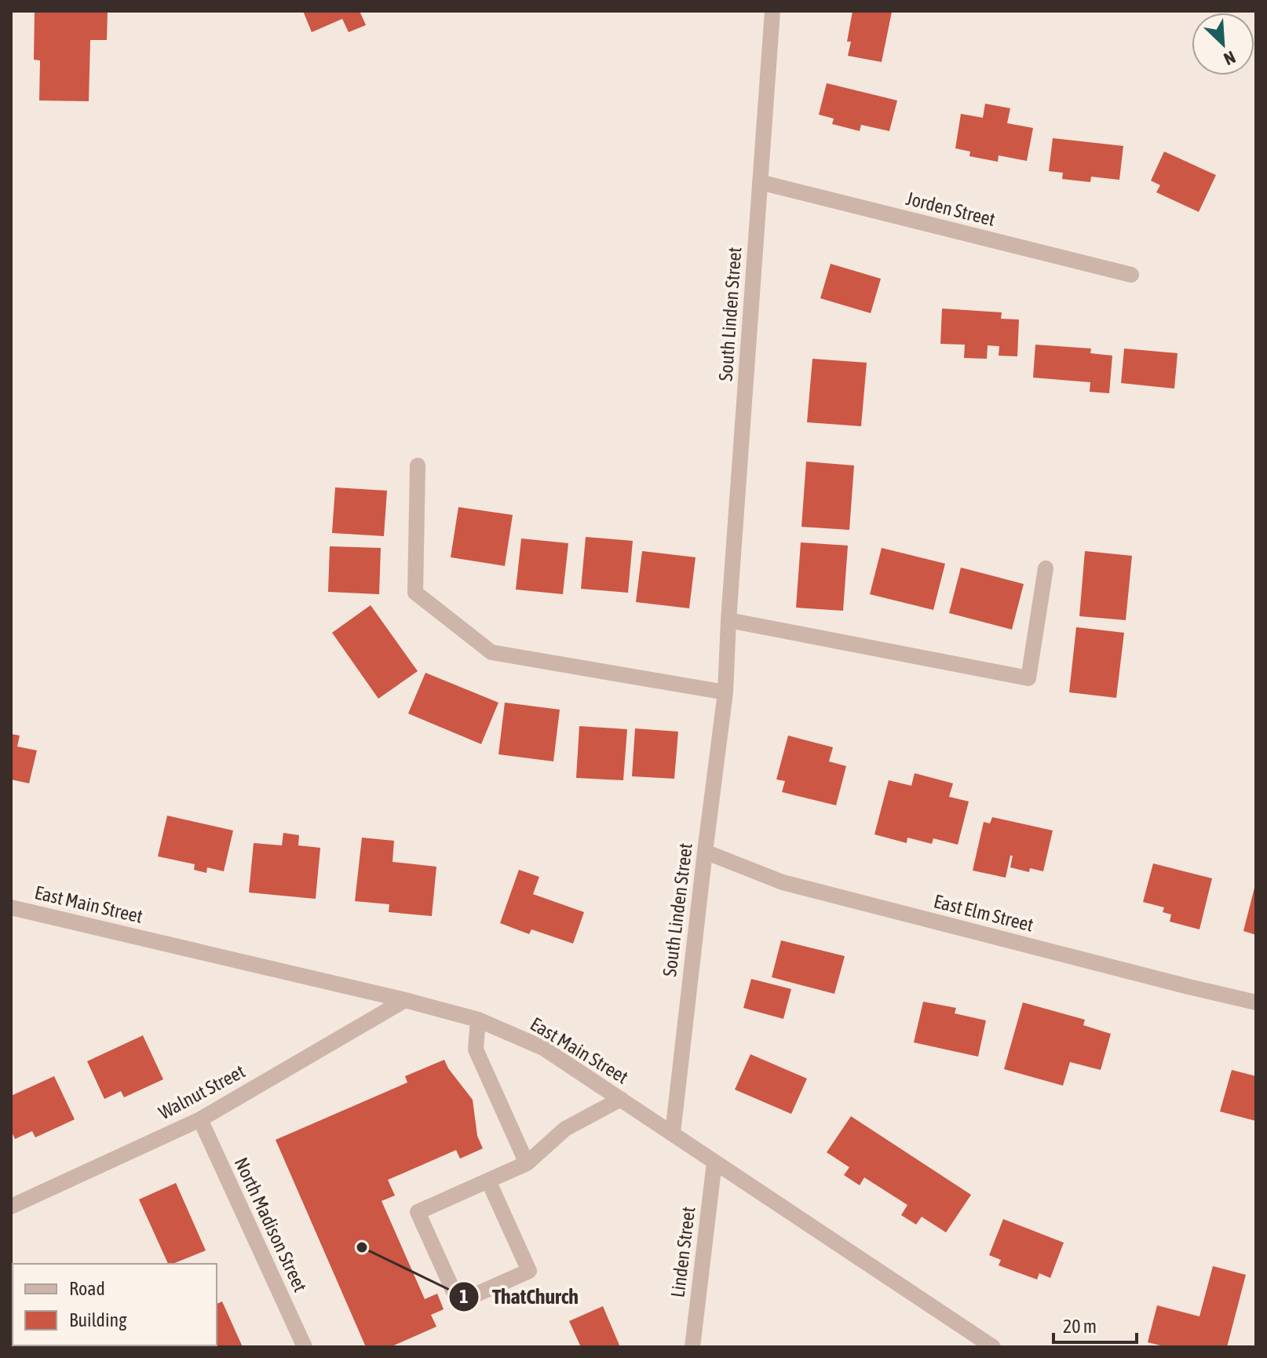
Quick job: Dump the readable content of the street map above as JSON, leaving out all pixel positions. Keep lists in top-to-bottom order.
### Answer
{
  "streets": {
    "street": [
      "Jorden Street",
      "South Linden Street",
      "East Main Street",
      "East Elm Street",
      "Walnut Street",
      "North Madison Street",
      "Linden Street"
    ]
  },
  "crossings": [
    ["Jorden Street", "South Linden Street"],
    ["South Linden Street", "East Main Street"],
    ["South Linden Street", "East Elm Street"],
    ["East Main Street", "Walnut Street"],
    ["East Main Street", "Linden Street"],
    ["Walnut Street", "North Madison Street"]
  ],
  "places": ["ThatChurch"],
  "legend": ["Road", "Building"],
  "scale_bar": "20 m",
  "north": "bottom right"
}
